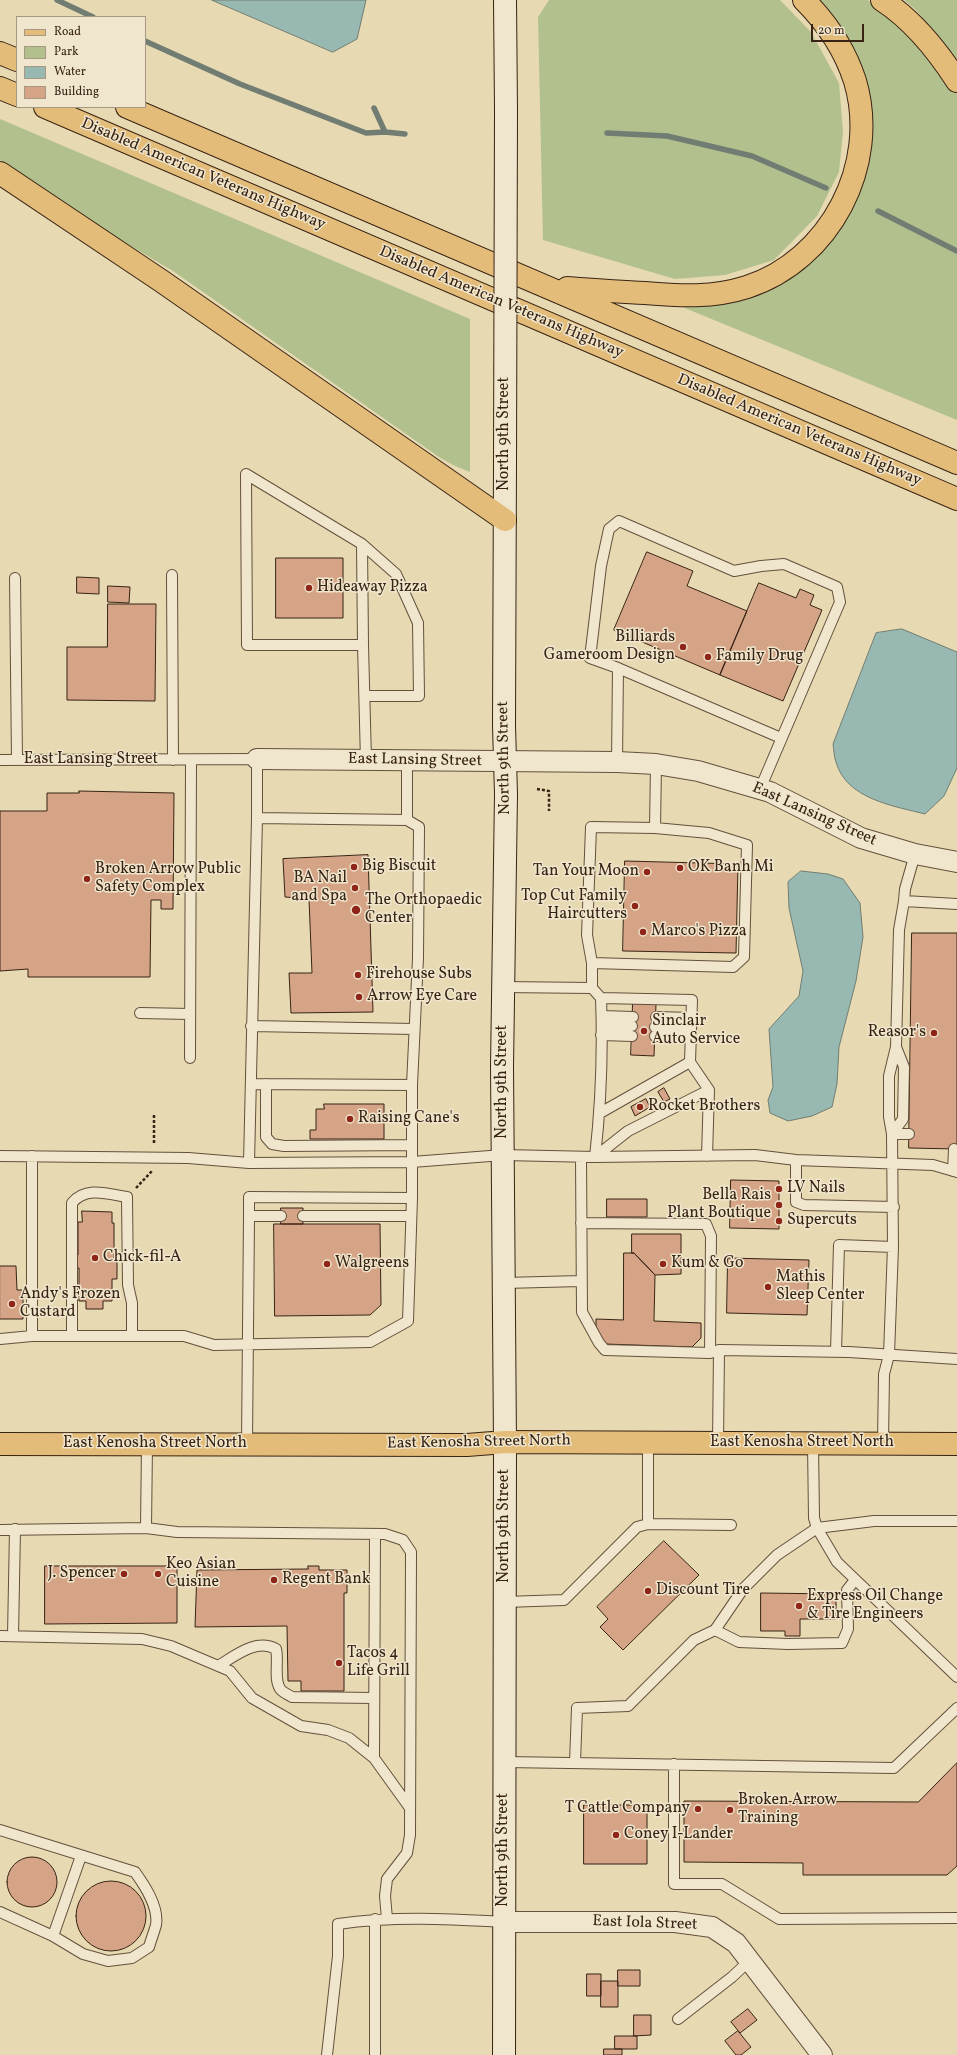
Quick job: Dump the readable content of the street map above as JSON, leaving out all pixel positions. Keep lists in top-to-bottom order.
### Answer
{
  "streets": {
    "main road": ["Disabled American Veterans Highway", "North 9th Street", "East Kenosha Street North"],
    "street": ["East Lansing Street", "East Iola Street"]
  },
  "crossings": [
    ["North 9th Street", "East Lansing Street"],
    ["North 9th Street", "East Kenosha Street North"],
    ["North 9th Street", "East Iola Street"]
  ],
  "places": [
    "Hideaway Pizza",
    "Billiards Gameroom Design",
    "Family Drug",
    "Big Biscuit",
    "OK Banh Mi",
    "Tan Your Moon",
    "Broken Arrow Public Safety Complex",
    "BA Nail and Spa",
    "Top Cut Family Haircutters",
    "The Orthopaedic Center",
    "Marco's Pizza",
    "Firehouse Subs",
    "Arrow Eye Care",
    "Sinclair Auto Service",
    "Reasor's",
    "Rocket Brothers",
    "Raising Cane's",
    "LV Nails",
    "Bella Rais Plant Boutique",
    "Supercuts",
    "Chick-fil-A",
    "Walgreens",
    "Kum & Go",
    "Mathis Sleep Center",
    "Andy's Frozen Custard",
    "J. Spencer",
    "Keo Asian Cuisine",
    "Regent Bank",
    "Discount Tire",
    "Express Oil Change & Tire Engineers",
    "Tacos 4 Life Grill",
    "T Cattle Company",
    "Broken Arrow Training",
    "Coney I-Lander"
  ],
  "legend": [
    "Road",
    "Park",
    "Water",
    "Building"
  ],
  "scale_bar": "20 m"
}
